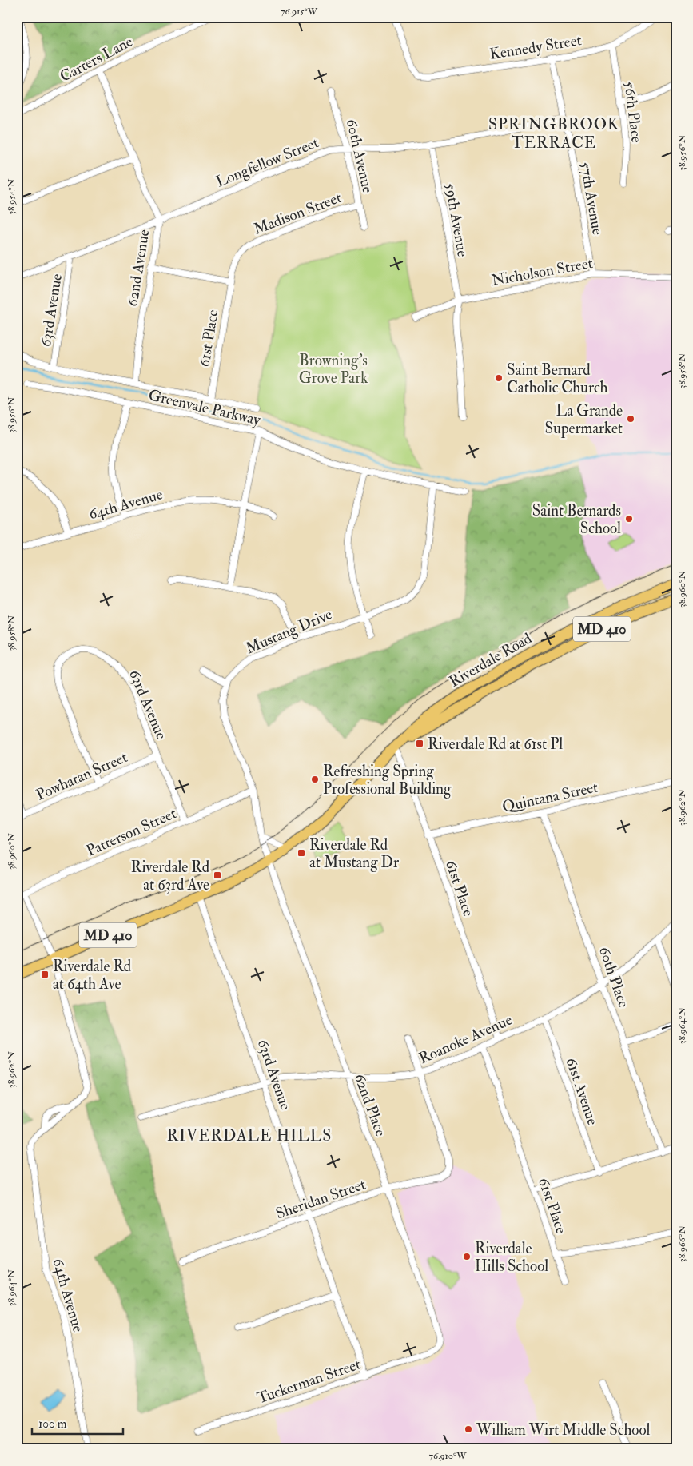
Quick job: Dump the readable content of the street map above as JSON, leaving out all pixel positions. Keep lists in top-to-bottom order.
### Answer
{
  "streets": {
    "main road": ["MD 410", "Riverdale Road"],
    "street": [
      "Kennedy Street",
      "Carters Lane",
      "56th Place",
      "60th Avenue",
      "Longfellow Street",
      "57th Avenue",
      "Madison Street",
      "59th Avenue",
      "62nd Avenue",
      "Nicholson Street",
      "63rd Avenue",
      "61st Place",
      "Greenvale Parkway",
      "64th Avenue",
      "Mustang Drive",
      "Powhatan Street",
      "Quintana Street",
      "Patterson Street",
      "60th Place",
      "Roanoke Avenue",
      "61st Avenue",
      "62nd Place",
      "Sheridan Street",
      "Tuckerman Street"
    ]
  },
  "crossings": [
    ["Kennedy Street", "56th Place"],
    ["Kennedy Street", "57th Avenue"],
    ["Carters Lane", "62nd Avenue"],
    ["60th Avenue", "Longfellow Street"],
    ["60th Avenue", "Madison Street"],
    ["Longfellow Street", "57th Avenue"],
    ["Longfellow Street", "59th Avenue"],
    ["Longfellow Street", "62nd Avenue"],
    ["Longfellow Street", "63rd Avenue"],
    ["57th Avenue", "Nicholson Street"],
    ["Madison Street", "61st Place"],
    ["59th Avenue", "Nicholson Street"],
    ["62nd Avenue", "Greenvale Parkway"],
    ["63rd Avenue", "Greenvale Parkway"],
    ["63rd Avenue", "Riverdale Road"],
    ["63rd Avenue", "Powhatan Street"],
    ["63rd Avenue", "Patterson Street"],
    ["63rd Avenue", "Roanoke Avenue"],
    ["63rd Avenue", "Sheridan Street"],
    ["63rd Avenue", "Tuckerman Street"],
    ["61st Place", "Greenvale Parkway"],
    ["61st Place", "Riverdale Road"],
    ["61st Place", "Quintana Street"],
    ["61st Place", "Roanoke Avenue"],
    ["Greenvale Parkway", "Mustang Drive"],
    ["64th Avenue", "Riverdale Road"],
    ["Riverdale Road", "62nd Place"],
    ["Quintana Street", "60th Place"],
    ["60th Place", "Roanoke Avenue"],
    ["Roanoke Avenue", "61st Avenue"],
    ["Roanoke Avenue", "62nd Place"],
    ["Roanoke Avenue", "Sheridan Street"],
    ["62nd Place", "Sheridan Street"],
    ["62nd Place", "Tuckerman Street"]
  ],
  "districts": ["SPRINGBROOK TERRACE", "RIVERDALE HILLS"],
  "parks": ["Browning's Grove Park"],
  "places": {
    "other": [
      "Saint Bernard Catholic Church",
      "La Grande Supermarket",
      "Saint Bernards School",
      "Refreshing Spring Professional Building",
      "Riverdale Hills School",
      "William Wirt Middle School"
    ],
    "transit": [
      "Riverdale Rd at 61st Pl",
      "Riverdale Rd at Mustang Dr",
      "Riverdale Rd at 63rd Ave",
      "Riverdale Rd at 64th Ave"
    ]
  },
  "scale_bar": "100 m",
  "coordinates": [
    "76.915°W",
    "38.956°N",
    "38.954°N",
    "38.958°N",
    "38.960°N",
    "38.962°N",
    "38.964°N",
    "38.966°N",
    "76.910°W"
  ]
}
